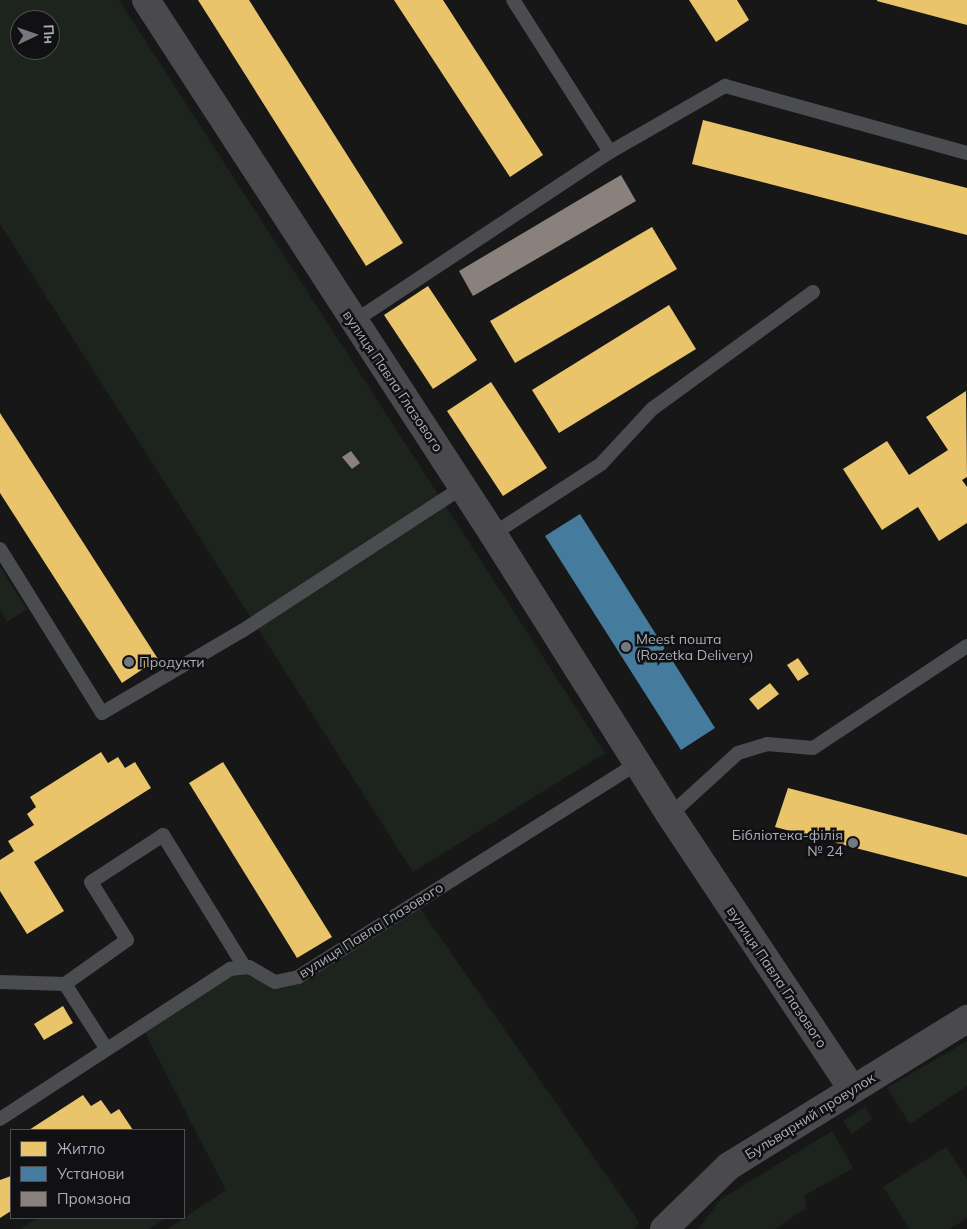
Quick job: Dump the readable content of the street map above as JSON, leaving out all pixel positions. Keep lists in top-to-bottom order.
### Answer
{
  "streets": {
    "street": ["вулиця Павла Глазового", "Бульварний провулок"]
  },
  "crossings": [
    ["вулиця Павла Глазового", "Бульварний провулок"]
  ],
  "places": ["Meest пошта (Rozetka Delivery)", "Продукти", "Бібліотека-філія № 24"],
  "legend": ["Житло", "Установи", "Промзона"],
  "north": "right"
}
